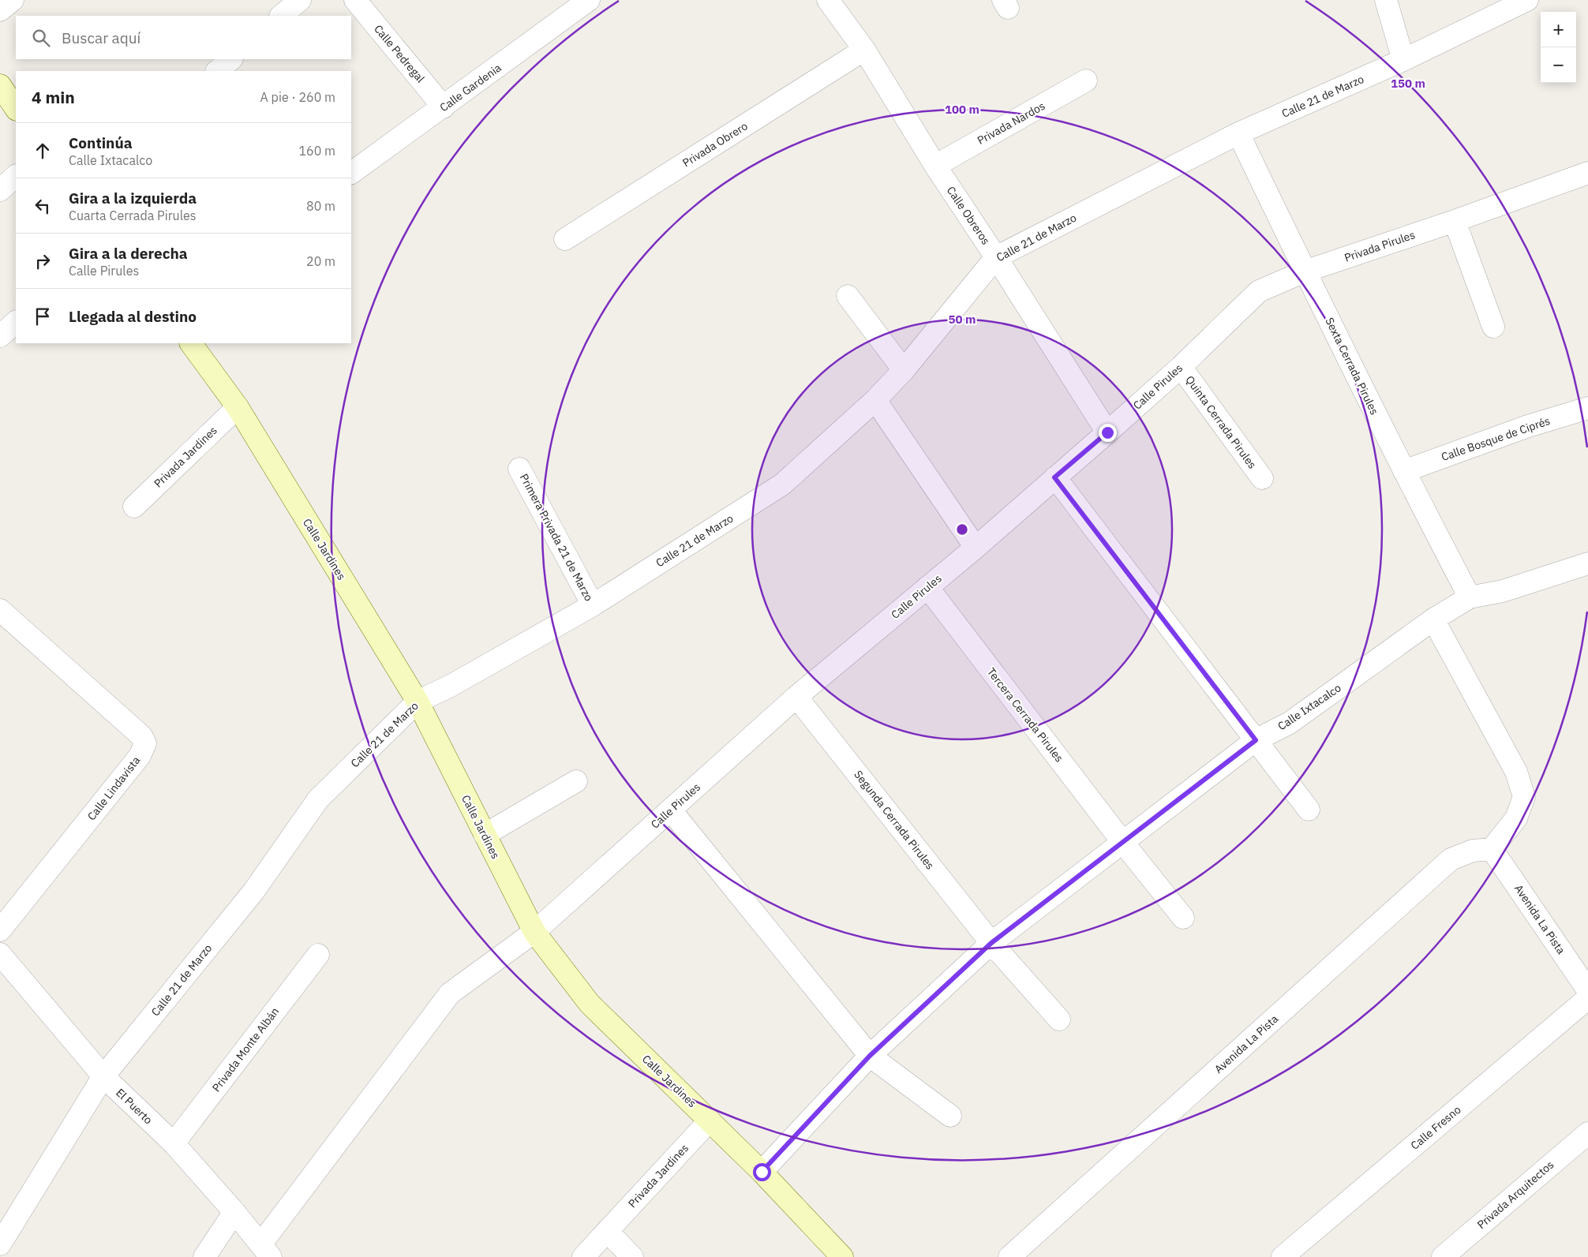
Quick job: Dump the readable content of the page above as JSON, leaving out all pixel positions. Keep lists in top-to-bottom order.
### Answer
{
  "streets": {
    "main road": ["Calle Jardines"],
    "street": [
      "Calle Pedregal",
      "Calle Gardenia",
      "Calle 21 de Marzo",
      "Privada Nardos",
      "Privada Obrero",
      "Calle Obreros",
      "Privada Pirules",
      "Sexta Cerrada Pirules",
      "Calle Pirules",
      "Quinta Cerrada Pirules",
      "Calle Bosque de Ciprés",
      "Privada Jardines",
      "Primera Privada 21 de Marzo",
      "Calle Ixtacalco",
      "Tercera Cerrada Pirules",
      "Calle Lindavista",
      "Segunda Cerrada Pirules",
      "Avenida La Pista",
      "Privada Monte Albán",
      "El Puerto",
      "Calle Fresno",
      "Privada Arquitectos"
    ]
  },
  "crossings": [
    ["Calle Pedregal", "Calle Gardenia"],
    ["Calle 21 de Marzo", "Calle Obreros"],
    ["Calle 21 de Marzo", "Sexta Cerrada Pirules"],
    ["Calle 21 de Marzo", "Primera Privada 21 de Marzo"],
    ["Calle 21 de Marzo", "Calle Jardines"],
    ["Calle 21 de Marzo", "El Puerto"],
    ["Privada Nardos", "Calle Obreros"],
    ["Privada Obrero", "Calle Obreros"],
    ["Calle Obreros", "Calle Pirules"],
    ["Privada Pirules", "Sexta Cerrada Pirules"],
    ["Privada Pirules", "Calle Pirules"],
    ["Sexta Cerrada Pirules", "Calle Pirules"],
    ["Sexta Cerrada Pirules", "Calle Bosque de Ciprés"],
    ["Sexta Cerrada Pirules", "Calle Ixtacalco"],
    ["Calle Pirules", "Quinta Cerrada Pirules"],
    ["Calle Pirules", "Calle Jardines"],
    ["Calle Pirules", "Tercera Cerrada Pirules"],
    ["Calle Pirules", "Segunda Cerrada Pirules"],
    ["Calle Pirules", "El Puerto"],
    ["Privada Jardines", "Calle Jardines"],
    ["Calle Jardines", "Calle Ixtacalco"],
    ["Calle Ixtacalco", "Tercera Cerrada Pirules"],
    ["Calle Ixtacalco", "Segunda Cerrada Pirules"],
    ["Privada Monte Albán", "El Puerto"]
  ],
  "page": {
    "map_buttons": ["+", "−"],
    "search": "Buscar aquí",
    "heading": ["4 min", "A pie · 260 m"],
    "list": [
      ["Continúa", "Calle Ixtacalco", "160 m"],
      ["Gira a la izquierda", "Cuarta Cerrada Pirules", "80 m"],
      ["Gira a la derecha", "Calle Pirules", "20 m"],
      "Llegada al destino"
    ]
  },
  "rings": ["150 m", "100 m", "50 m"]
}
